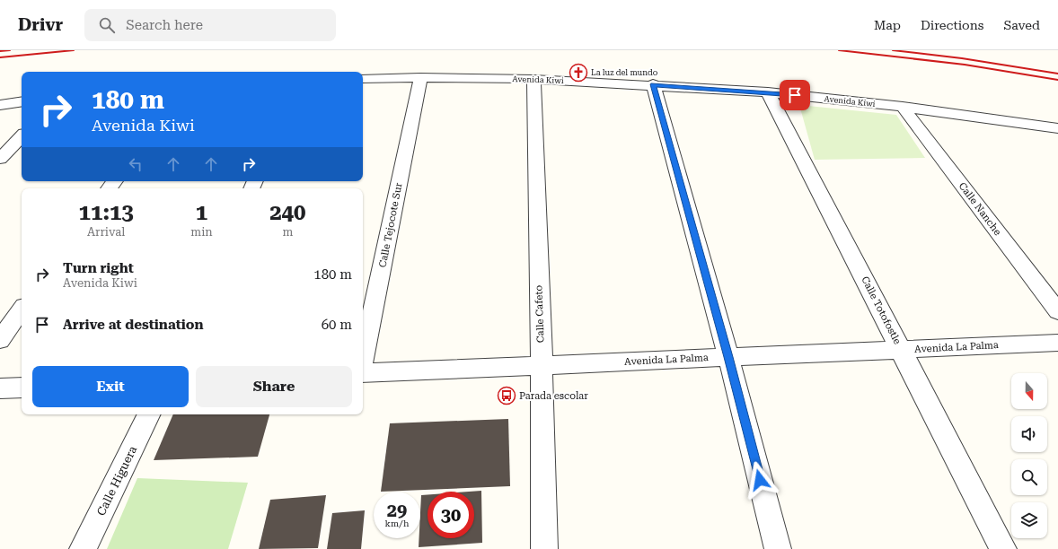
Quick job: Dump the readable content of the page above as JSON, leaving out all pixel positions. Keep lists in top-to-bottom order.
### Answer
{
  "streets": {
    "street": [
      "Avenida Kiwi",
      "Calle Nanche",
      "Calle Tejocote Sur",
      "Calle Totofostle",
      "Calle Cafeto",
      "Avenida La Palma",
      "Calle Higuera"
    ]
  },
  "crossings": [
    ["Avenida Kiwi", "Calle Nanche"],
    ["Avenida Kiwi", "Calle Tejocote Sur"],
    ["Avenida Kiwi", "Calle Totofostle"],
    ["Avenida Kiwi", "Calle Cafeto"],
    ["Calle Totofostle", "Avenida La Palma"],
    ["Calle Cafeto", "Avenida La Palma"]
  ],
  "places": {
    "church": ["La luz del mundo"],
    "bus stop": ["Parada escolar"]
  },
  "north": "bottom",
  "page": {
    "header": "Drivr",
    "search": "Search here",
    "nav": ["Map", "Directions", "Saved"],
    "turn": ["180 m", "Avenida Kiwi"],
    "eta": [
      "11:13",
      "Arrival",
      "1",
      "min",
      "240",
      "m"
    ],
    "list": [
      {
        "name": "Turn right",
        "note": "Avenida Kiwi",
        "value": "180 m"
      },
      {
        "name": "Arrive at destination",
        "value": "60 m"
      }
    ],
    "buttons": ["Exit", "Share"],
    "speed": "29 km/h",
    "limit": "30"
  }
}
